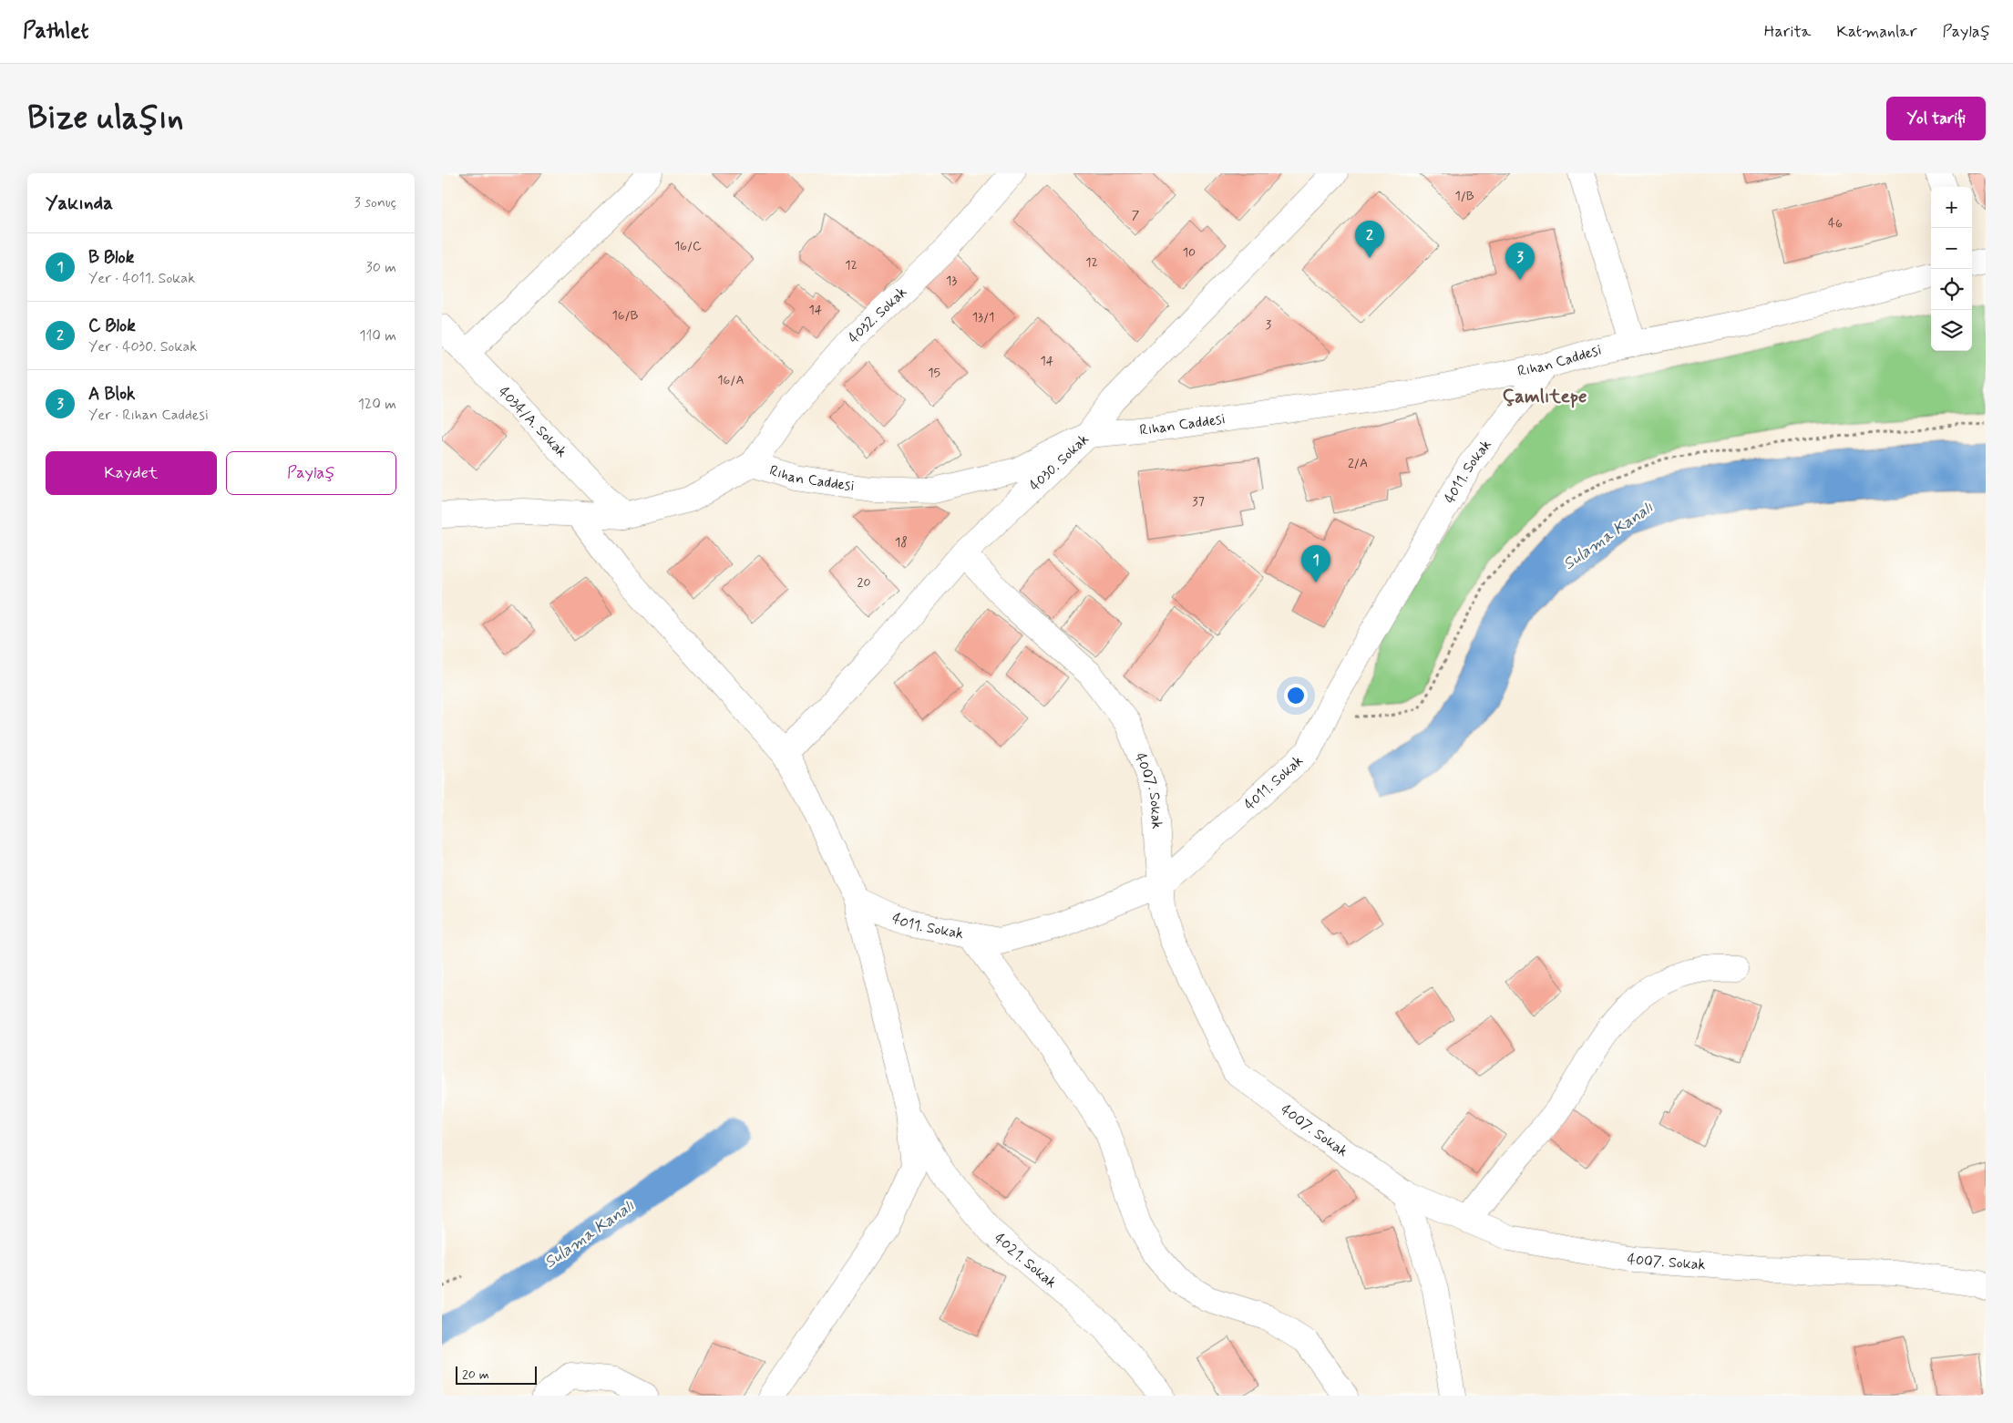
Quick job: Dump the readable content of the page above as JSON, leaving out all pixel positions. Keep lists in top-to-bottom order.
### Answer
{
  "streets": {
    "street": [
      "4032. Sokak",
      "Rıhan Caddesi",
      "4034/A. Sokak",
      "4030. Sokak",
      "4011. Sokak",
      "4007. Sokak",
      "4021. Sokak"
    ]
  },
  "crossings": [
    ["4032. Sokak", "Rıhan Caddesi"],
    ["Rıhan Caddesi", "4034/A. Sokak"],
    ["Rıhan Caddesi", "4030. Sokak"],
    ["Rıhan Caddesi", "4011. Sokak"],
    ["4030. Sokak", "4007. Sokak"],
    ["4011. Sokak", "4007. Sokak"]
  ],
  "districts": ["Çamlıtepe"],
  "water": ["Sulama Kanalı"],
  "house_numbers": [
    "1/B",
    "7",
    "46",
    "16/C",
    "10",
    "12",
    "12",
    "13",
    "14",
    "16/B",
    "13/1",
    "3",
    "14",
    "15",
    "16/A",
    "2/A",
    "37",
    "18",
    "20"
  ],
  "scale_bar": "20 m",
  "page": {
    "header": "Pathlet",
    "nav": ["Harita", "Katmanlar", "Paylaş"],
    "buttons": [
      "Yol tarifi",
      ["Kaydet", "Paylaş"]
    ],
    "title": "Bize ulaşın",
    "heading": ["Yakında", "3 sonuç"],
    "map_buttons": ["+", "−"],
    "pins": ["2", "3", "1"],
    "list": [
      {
        "mark": "1",
        "name": "B Blok",
        "note": "Yer · 4011. Sokak",
        "value": "30 m"
      },
      {
        "mark": "2",
        "name": "C Blok",
        "note": "Yer · 4030. Sokak",
        "value": "110 m"
      },
      {
        "mark": "3",
        "name": "A Blok",
        "note": "Yer · Rıhan Caddesi",
        "value": "120 m"
      }
    ],
    "scale": "20 m"
  }
}
